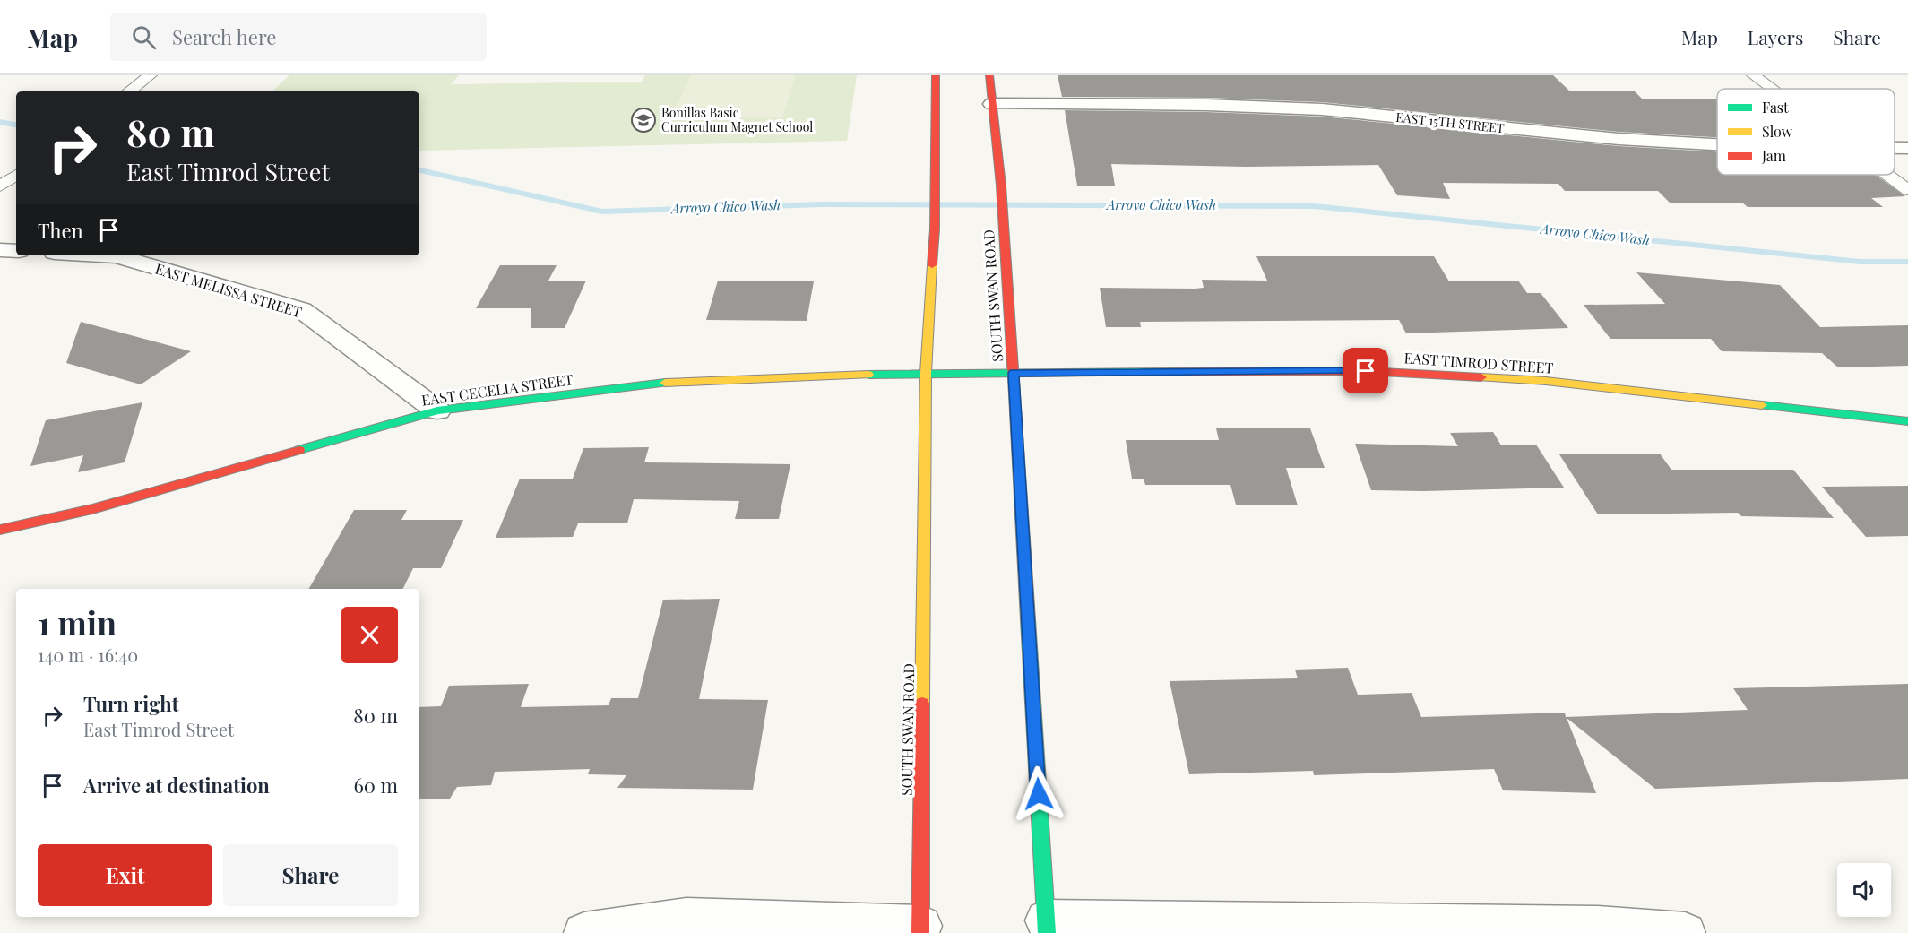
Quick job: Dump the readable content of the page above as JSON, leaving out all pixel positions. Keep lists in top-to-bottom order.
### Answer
{
  "streets": {
    "main road": ["SOUTH SWAN ROAD", "EAST TIMROD STREET", "EAST CECELIA STREET"],
    "street": ["EAST 15TH STREET", "EAST MELISSA STREET"]
  },
  "crossings": [
    ["EAST 15TH STREET", "SOUTH SWAN ROAD"],
    ["EAST MELISSA STREET", "EAST CECELIA STREET"],
    ["SOUTH SWAN ROAD", "EAST TIMROD STREET"],
    ["SOUTH SWAN ROAD", "EAST CECELIA STREET"],
    ["EAST TIMROD STREET", "EAST CECELIA STREET"]
  ],
  "water": ["Arroyo Chico Wash"],
  "places": {
    "school or university": ["Bonillas Basic Curriculum Magnet School"]
  },
  "legend": ["Fast", "Slow", "Jam"],
  "page": {
    "header": "Map",
    "search": "Search here",
    "nav": ["Map", "Layers", "Share"],
    "turn": ["80 m", "East Timrod Street"],
    "then": "Then",
    "heading": ["1 min", "140 m · 16:40"],
    "list": [
      {
        "name": "Turn right",
        "note": "East Timrod Street",
        "value": "80 m"
      },
      {
        "name": "Arrive at destination",
        "value": "60 m"
      }
    ],
    "buttons": ["Exit", "Share"]
  }
}
